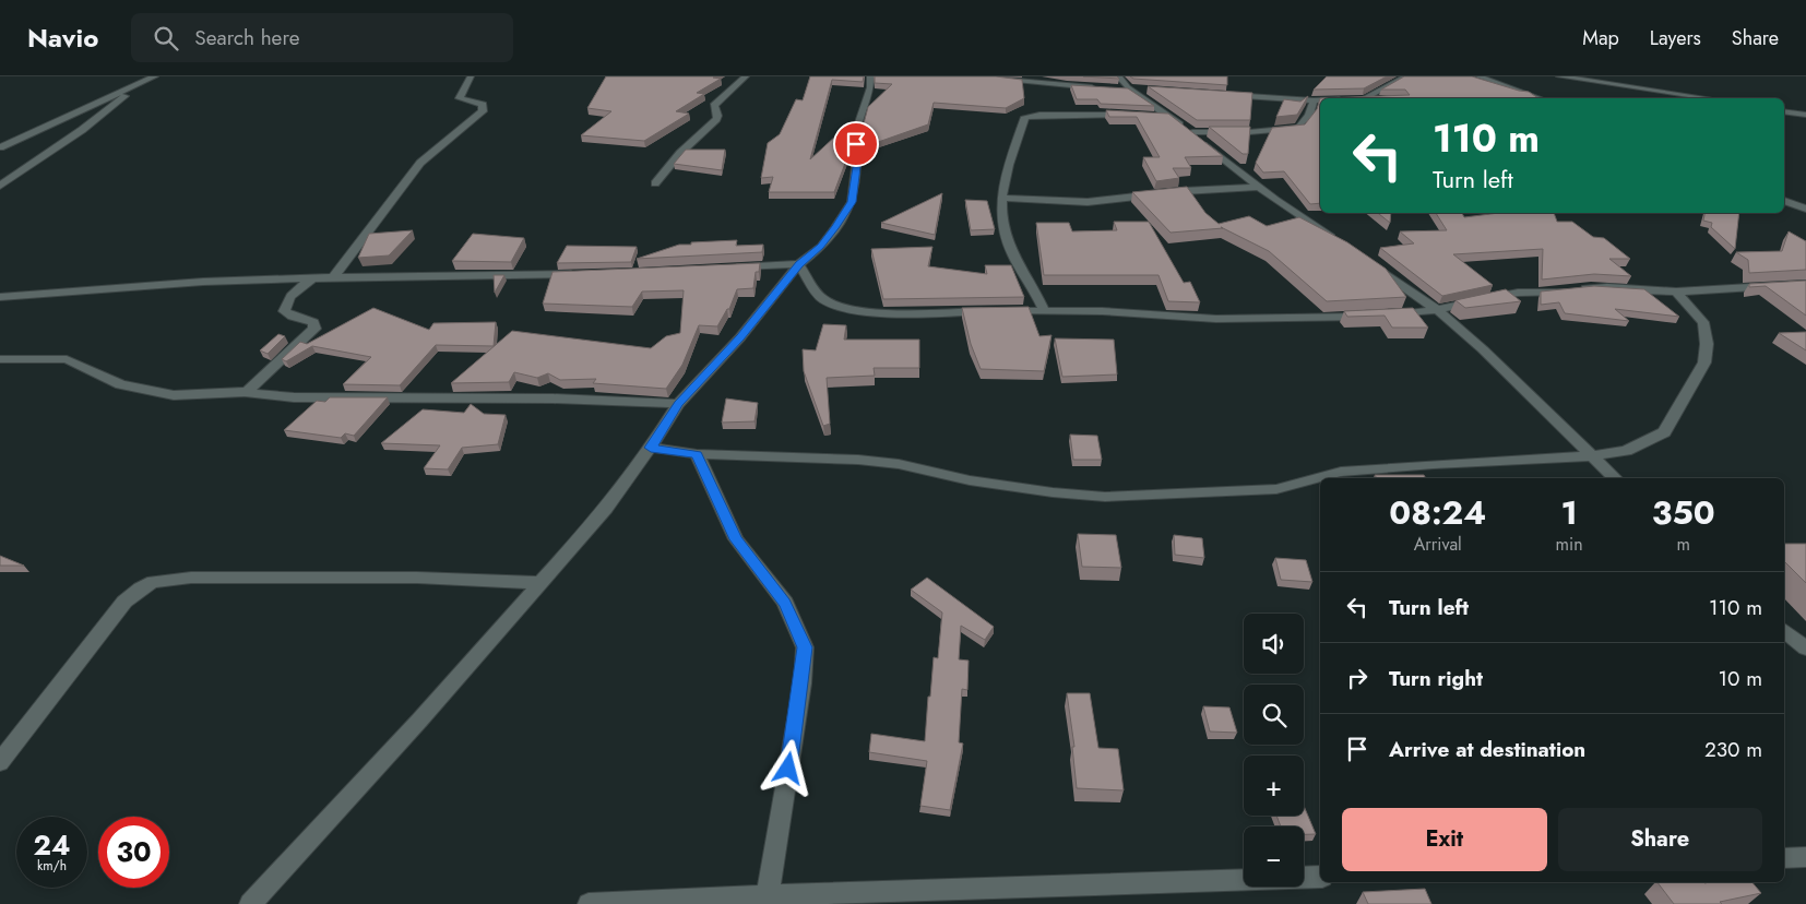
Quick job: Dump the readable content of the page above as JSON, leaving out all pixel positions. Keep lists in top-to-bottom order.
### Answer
{
  "page": {
    "header": "Navio",
    "search": "Search here",
    "nav": ["Map", "Layers", "Share"],
    "turn": ["110 m", "Turn left"],
    "eta": [
      "08:24",
      "Arrival",
      "1",
      "min",
      "350",
      "m"
    ],
    "list": [
      {
        "name": "Turn left",
        "value": "110 m"
      },
      {
        "name": "Turn right",
        "value": "10 m"
      },
      {
        "name": "Arrive at destination",
        "value": "230 m"
      }
    ],
    "map_buttons": ["+", "−"],
    "buttons": ["Exit", "Share"],
    "speed": "24 km/h",
    "limit": "30"
  }
}
